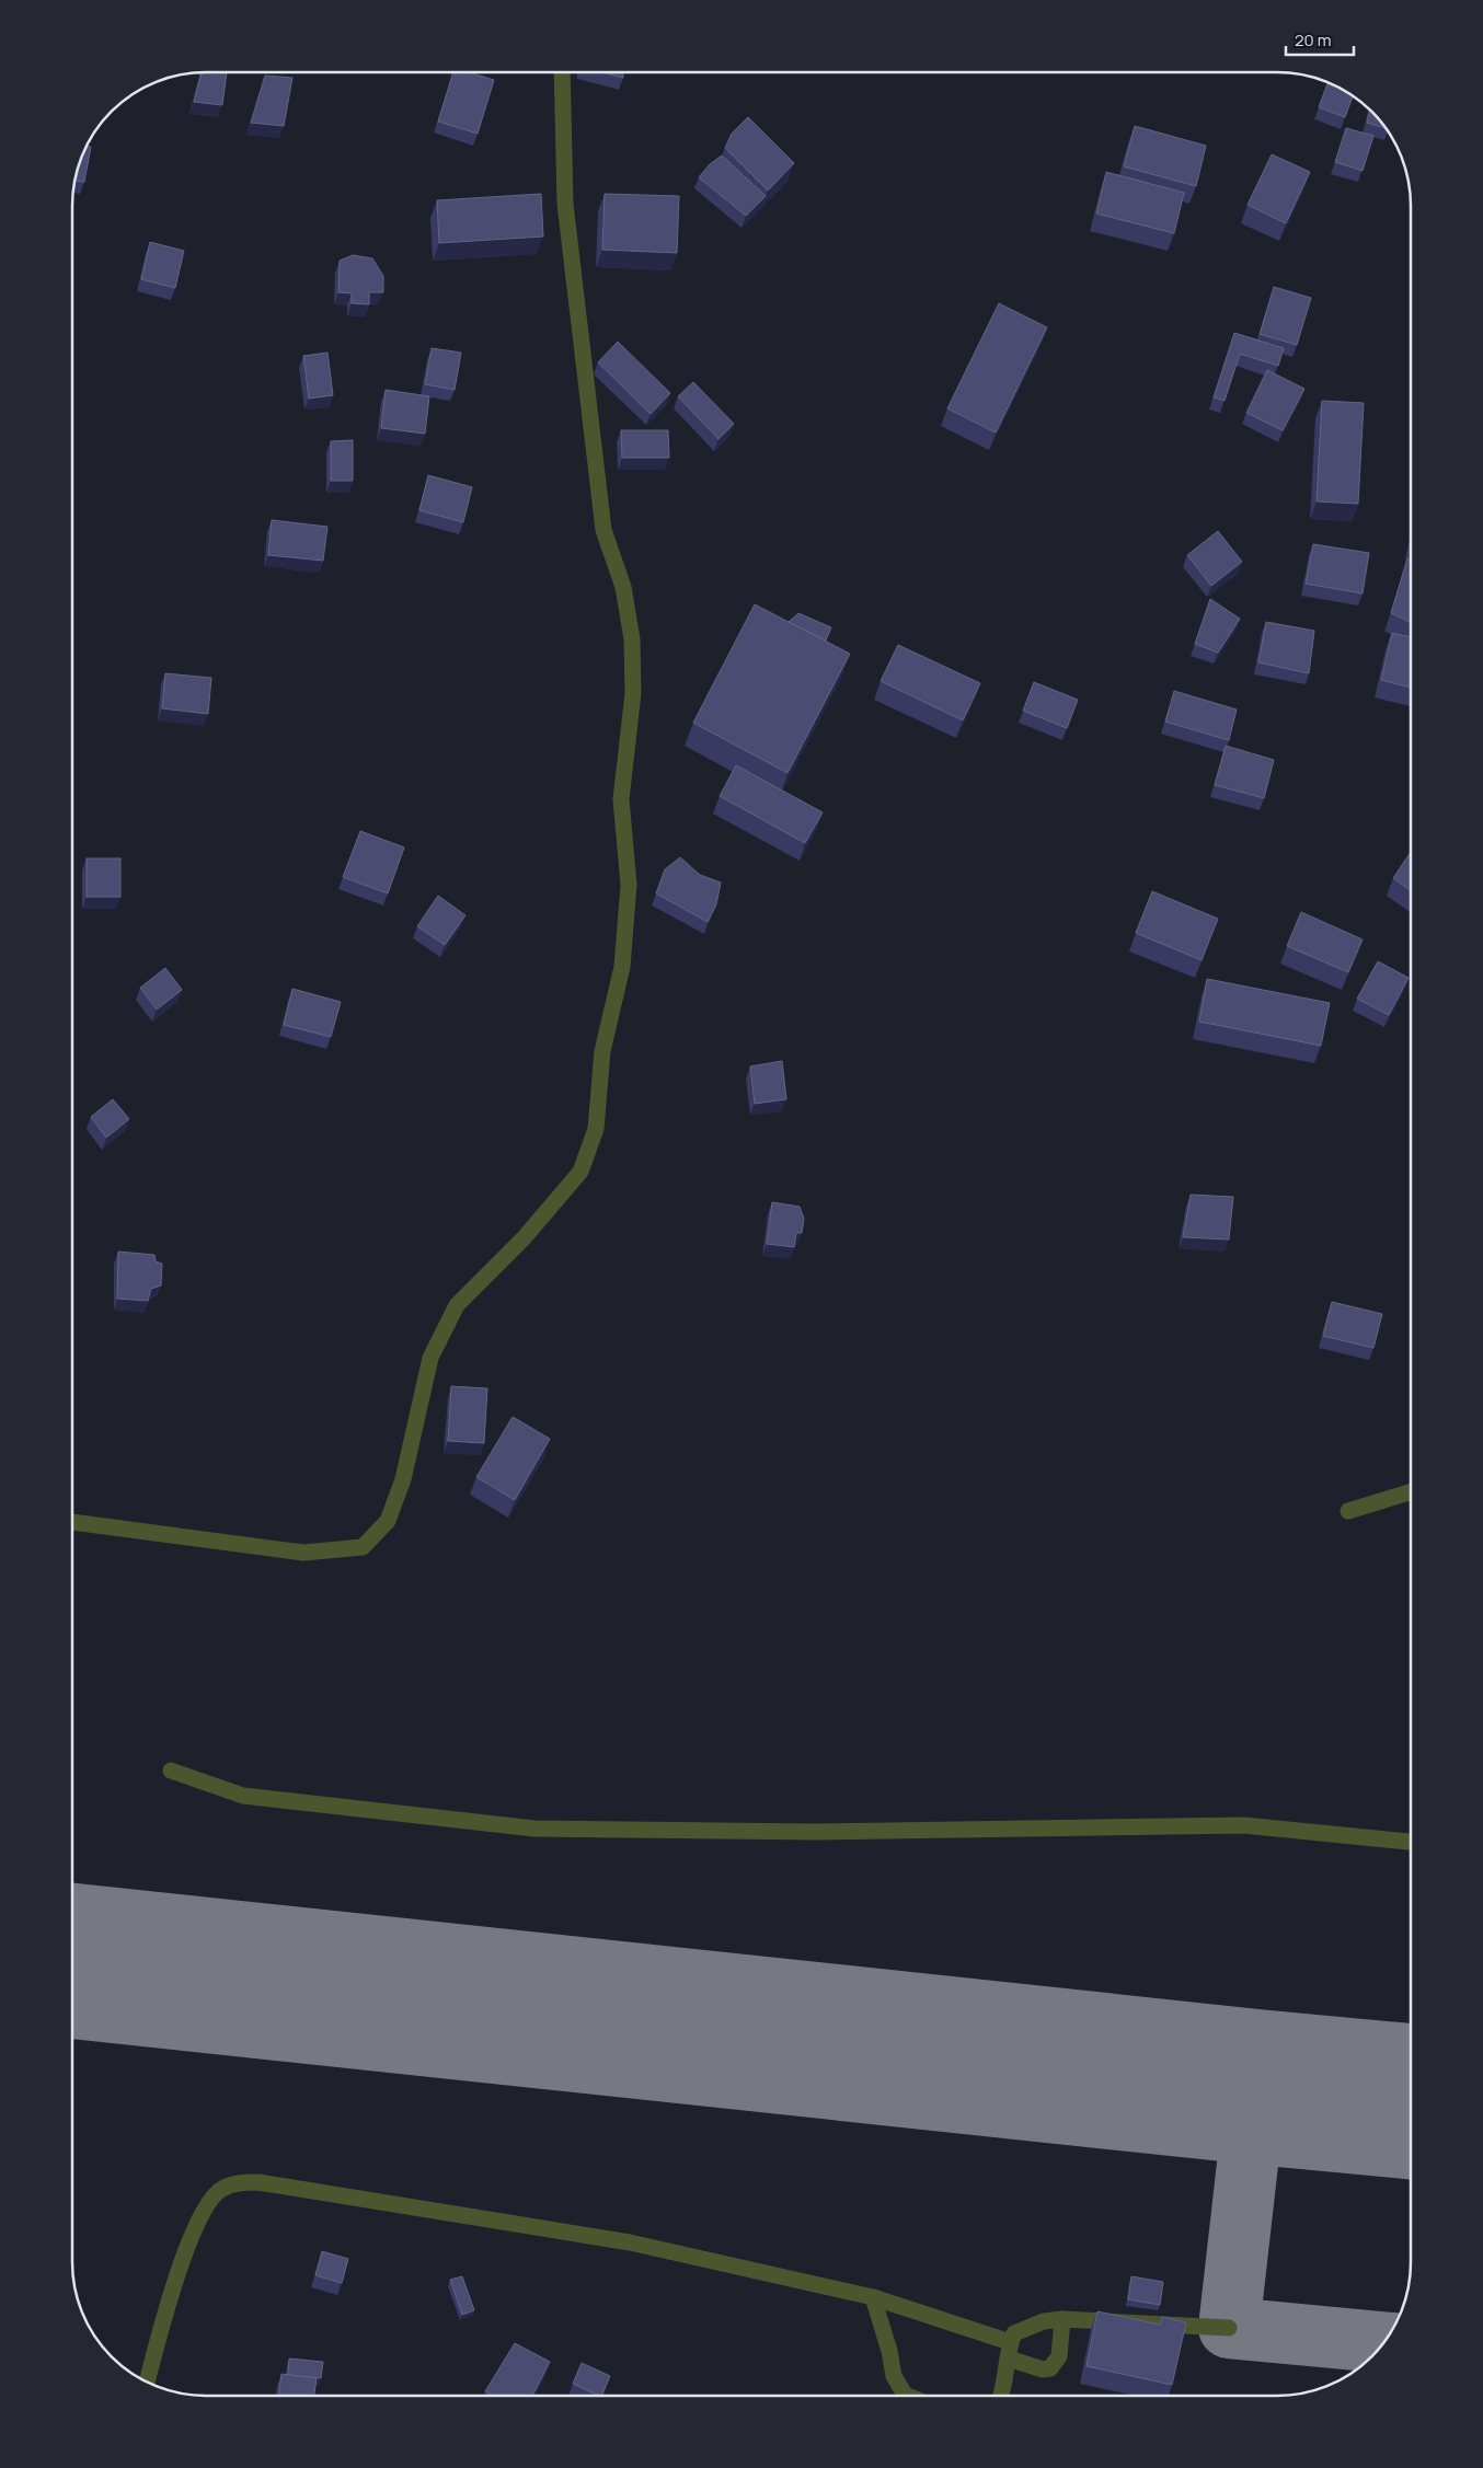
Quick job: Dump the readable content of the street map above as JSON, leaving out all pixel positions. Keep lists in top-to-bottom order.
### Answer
{
  "scale_bar": "20 m"
}
